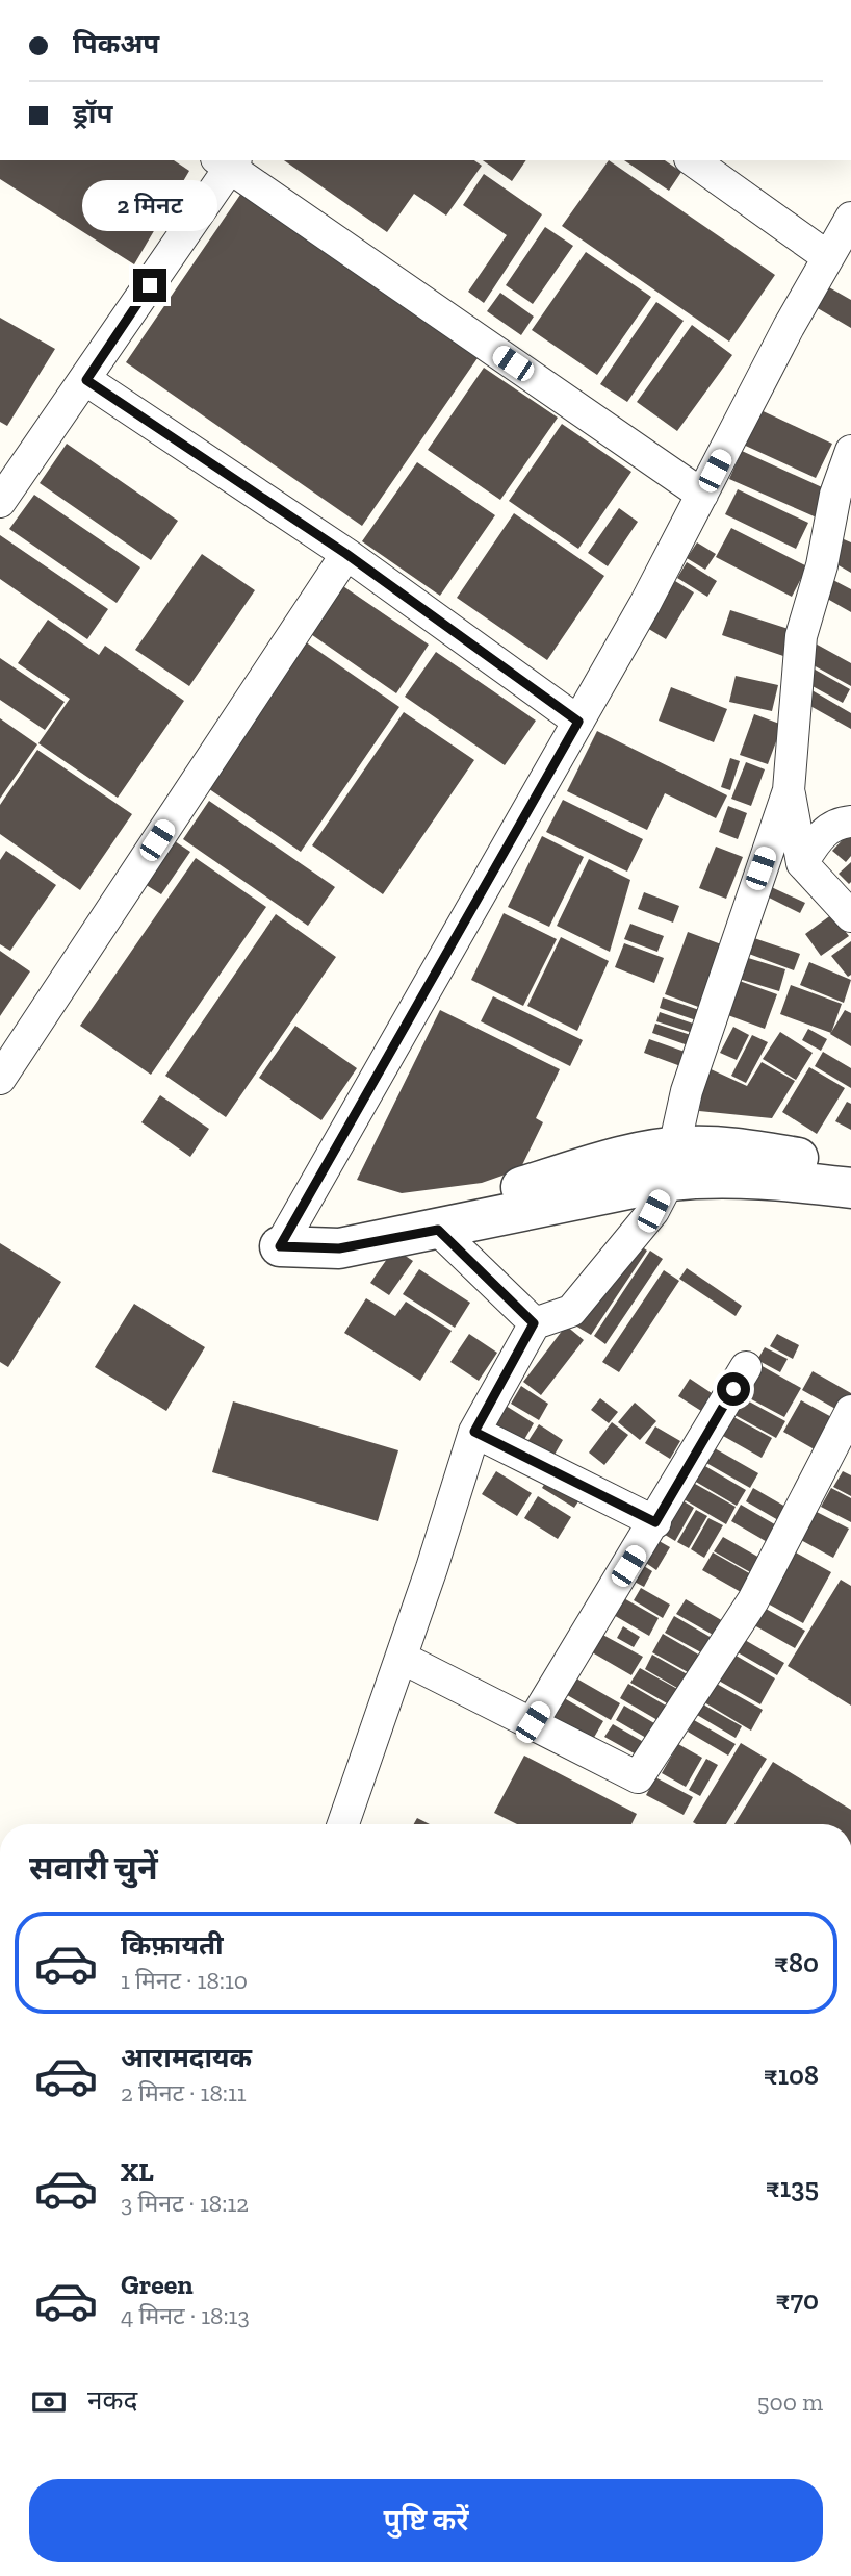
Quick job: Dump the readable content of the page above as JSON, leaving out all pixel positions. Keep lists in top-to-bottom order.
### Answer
{
  "page": {
    "banner": ["पिकअप", "ड्रॉप"],
    "bubble": "2 मिनट",
    "heading": "सवारी चुनें",
    "list": [
      {
        "name": "किफ़ायती",
        "note": "1 मिनट · 18:10",
        "value": "₹80"
      },
      {
        "name": "आरामदायक",
        "note": "2 मिनट · 18:11",
        "value": "₹108"
      },
      {
        "name": "XL",
        "note": "3 मिनट · 18:12",
        "value": "₹135"
      },
      {
        "name": "Green",
        "note": "4 मिनट · 18:13",
        "value": "₹70"
      }
    ],
    "pay": ["नकद", "500 m"],
    "buttons": "पुष्टि करें"
  }
}
